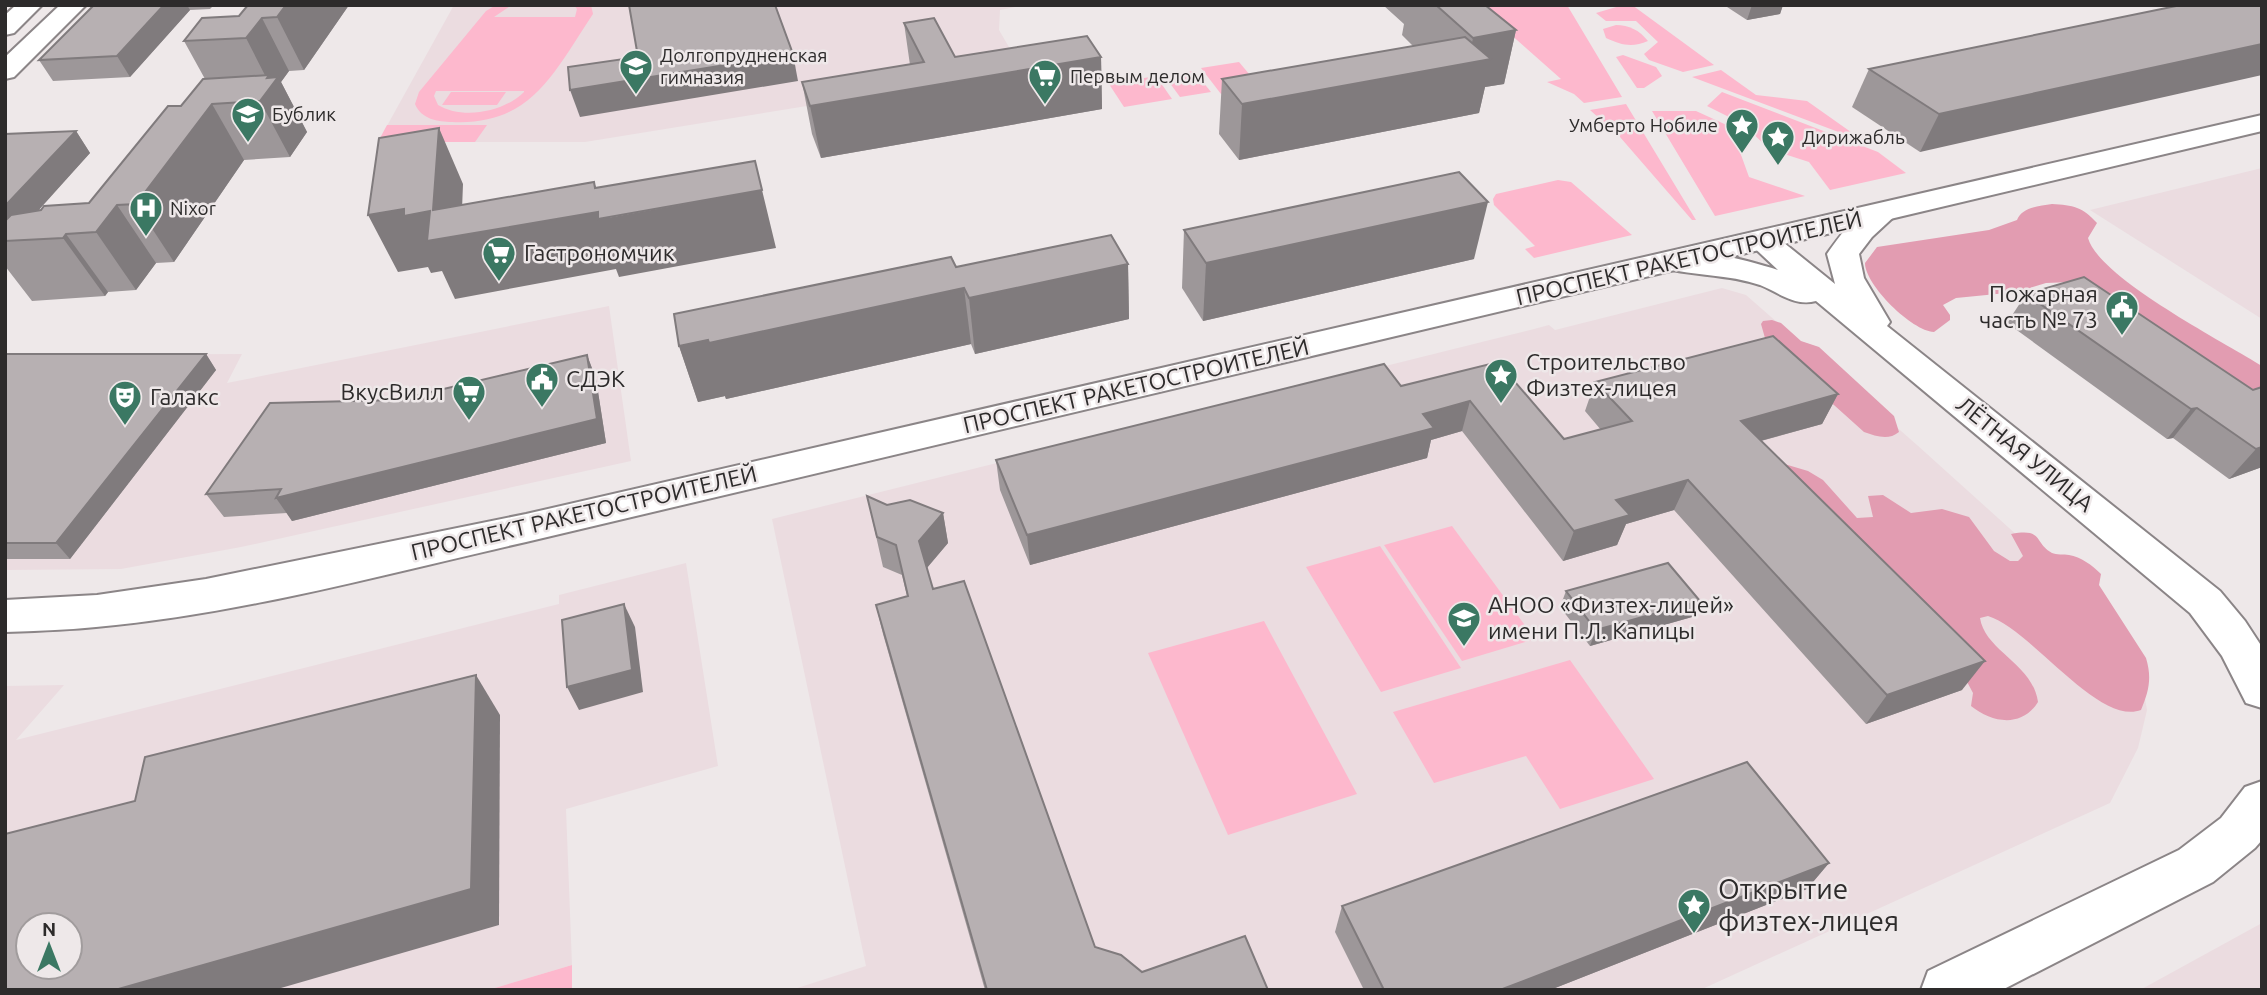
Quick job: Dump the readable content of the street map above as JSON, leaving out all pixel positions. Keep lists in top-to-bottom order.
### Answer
{
  "streets": {
    "main road": ["ПРОСПЕКТ РАКЕТОСТРОИТЕЛЕЙ", "ЛЁТНАЯ УЛИЦА"]
  },
  "crossings": [
    ["ПРОСПЕКТ РАКЕТОСТРОИТЕЛЕЙ", "ЛЁТНАЯ УЛИЦА"]
  ],
  "places": {
    "school or university": ["Долгопрудненская гимназия", "Бублик", "АНОО «Физтех-лицей» имени П.Л. Капицы"],
    "supermarket": ["Первым делом", "Гастрономчик", "ВкусВилл"],
    "place": [
      "Умберто Нобиле",
      "Дирижабль",
      "Строительство Физтех-лицея",
      "Открытие физтех-лицея"
    ],
    "hospital": ["Nixor"],
    "public building": ["Пожарная часть № 73", "СДЭК"],
    "theatre": ["Галакс"]
  },
  "north": "top"
}
